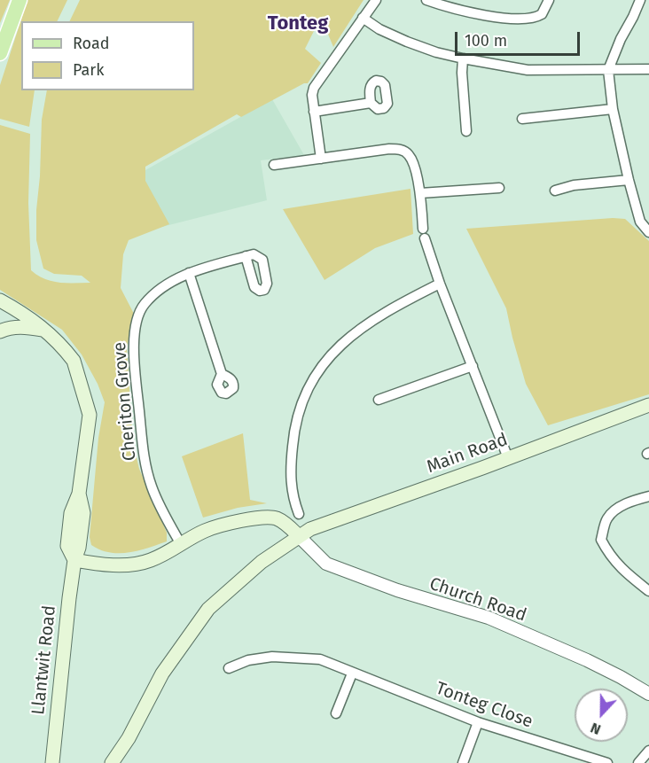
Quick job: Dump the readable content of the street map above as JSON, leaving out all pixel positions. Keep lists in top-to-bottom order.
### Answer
{
  "streets": {
    "main road": ["Main Road", "Llantwit Road"],
    "street": ["Cheriton Grove", "Church Road", "Tonteg Close"]
  },
  "crossings": [
    ["Main Road", "Church Road"]
  ],
  "districts": ["Tonteg"],
  "legend": ["Road", "Park"],
  "scale_bar": "100 m",
  "north": "bottom"
}
